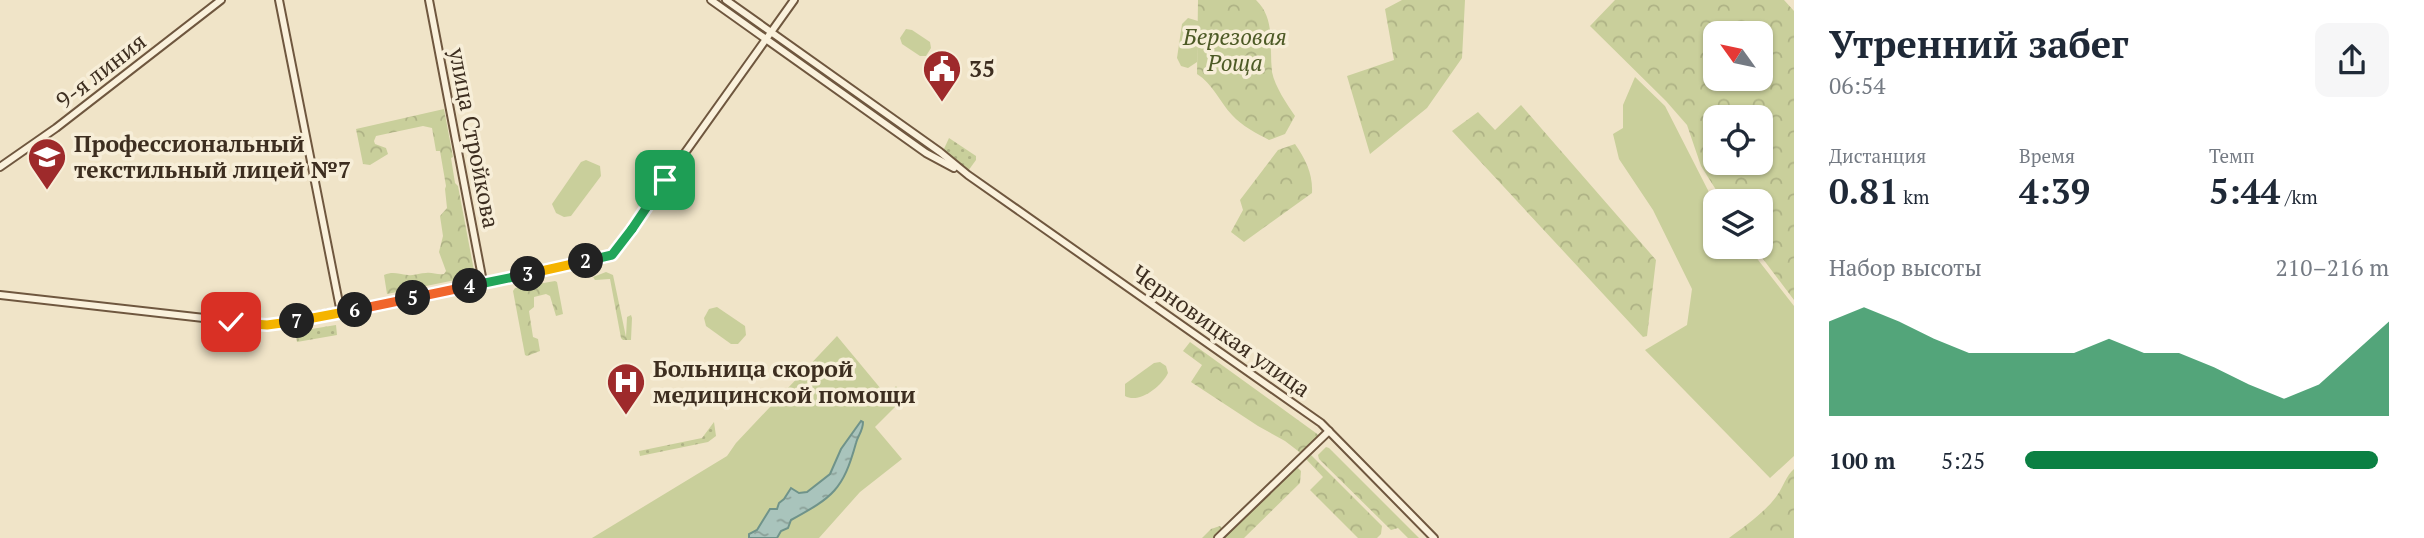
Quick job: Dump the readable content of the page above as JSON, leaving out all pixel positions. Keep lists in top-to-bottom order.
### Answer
{
  "streets": {
    "street": ["9-я линия", "улица Стройкова", "Черновицкая улица"]
  },
  "parks": ["Березовая Роща"],
  "places": {
    "public building": ["35"],
    "school or university": ["Профессиональный текстильный лицей №7"],
    "hospital": ["Больница скорой медицинской помощи"]
  },
  "north": "top left",
  "page": {
    "heading": ["Утренний забег", "06:54"],
    "stats": [
      ["Дистанция", "0.81 km"],
      ["Время", "4:39"],
      ["Темп", "5:44 /km"]
    ],
    "chart": ["Набор высоты", "210–216 m"],
    "pins": [
      "2",
      "3",
      "4",
      "5",
      "6",
      "7"
    ],
    "list": [
      {
        "name": "100 m",
        "note": "5:25"
      }
    ]
  }
}
